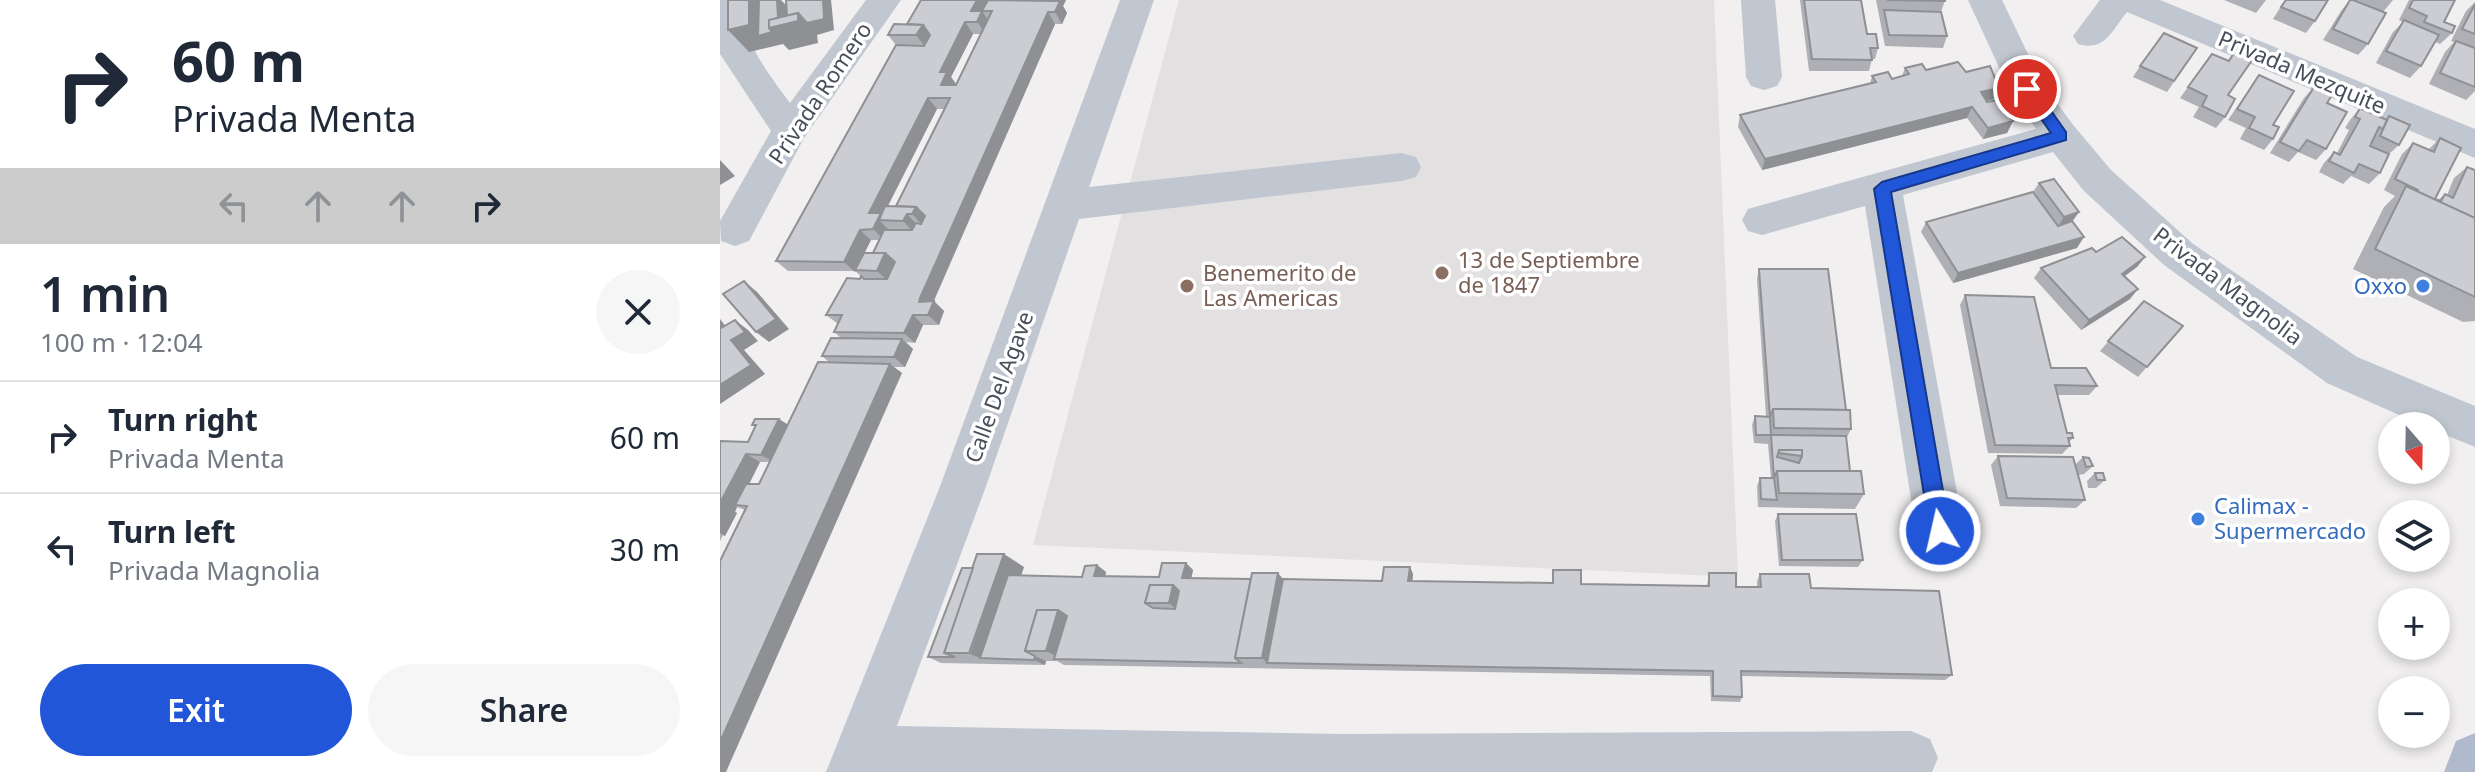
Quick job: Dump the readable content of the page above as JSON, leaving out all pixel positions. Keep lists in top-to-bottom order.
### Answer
{
  "streets": {
    "street": [
      "Privada Mezquite",
      "Privada Romero",
      "Privada Magnolia",
      "Calle Del Agave"
    ]
  },
  "places": [
    "13 de Septiembre de 1847",
    "Benemerito de Las Americas",
    "Oxxo",
    "Calimax - Supermercado"
  ],
  "north": "bottom",
  "page": {
    "turn": ["60 m", "Privada Menta"],
    "heading": ["1 min", "100 m · 12:04"],
    "list": [
      {
        "name": "Turn right",
        "note": "Privada Menta",
        "value": "60 m"
      },
      {
        "name": "Turn left",
        "note": "Privada Magnolia",
        "value": "30 m"
      }
    ],
    "map_buttons": ["+", "−"],
    "buttons": ["Exit", "Share"]
  }
}
